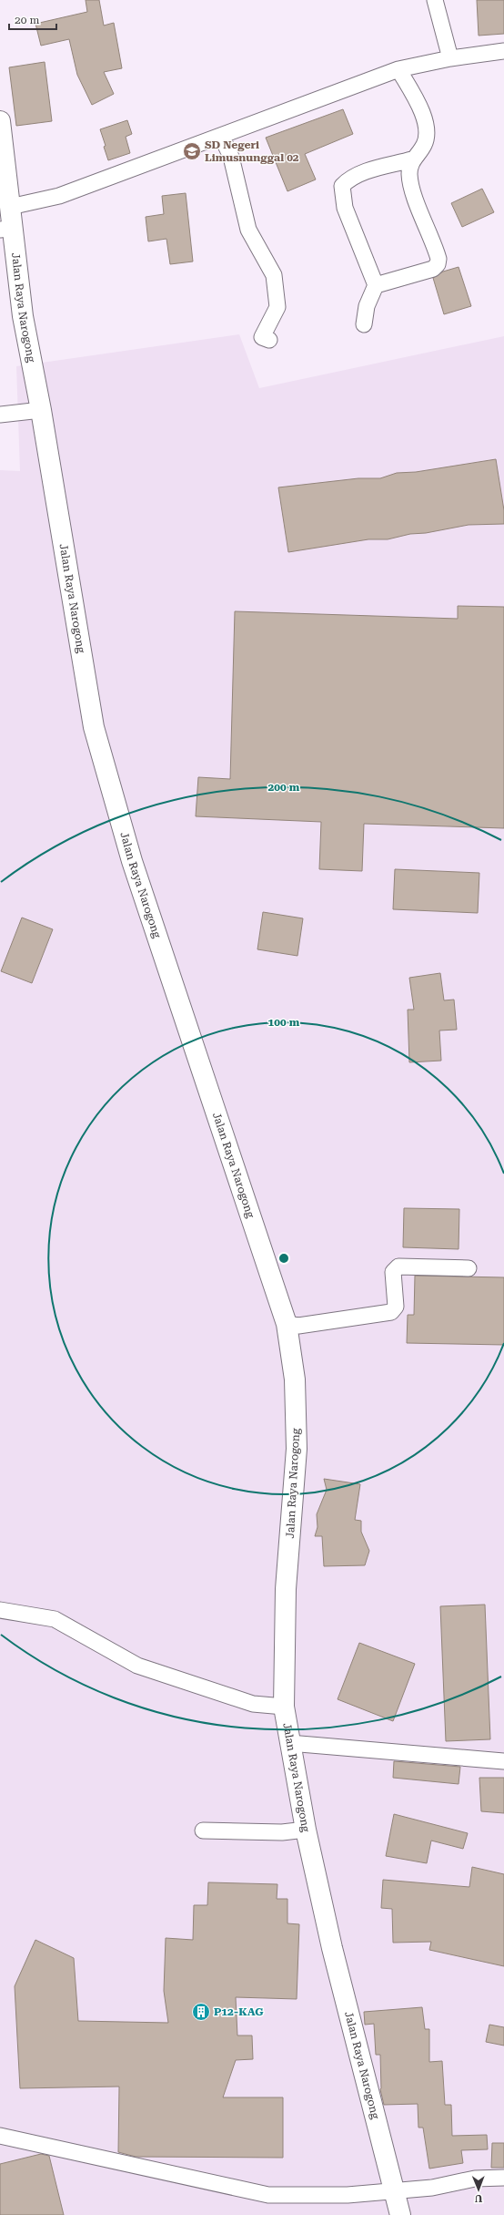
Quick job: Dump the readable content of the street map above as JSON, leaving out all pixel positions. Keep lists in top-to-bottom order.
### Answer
{
  "streets": {
    "main road": ["Jalan Raya Narogong"]
  },
  "places": {
    "school or university": ["SD Negeri Limusnunggal 02"],
    "building": ["P12-KAG"]
  },
  "scale_bar": "20 m",
  "north": "bottom",
  "rings": ["200 m", "100 m"]
}
